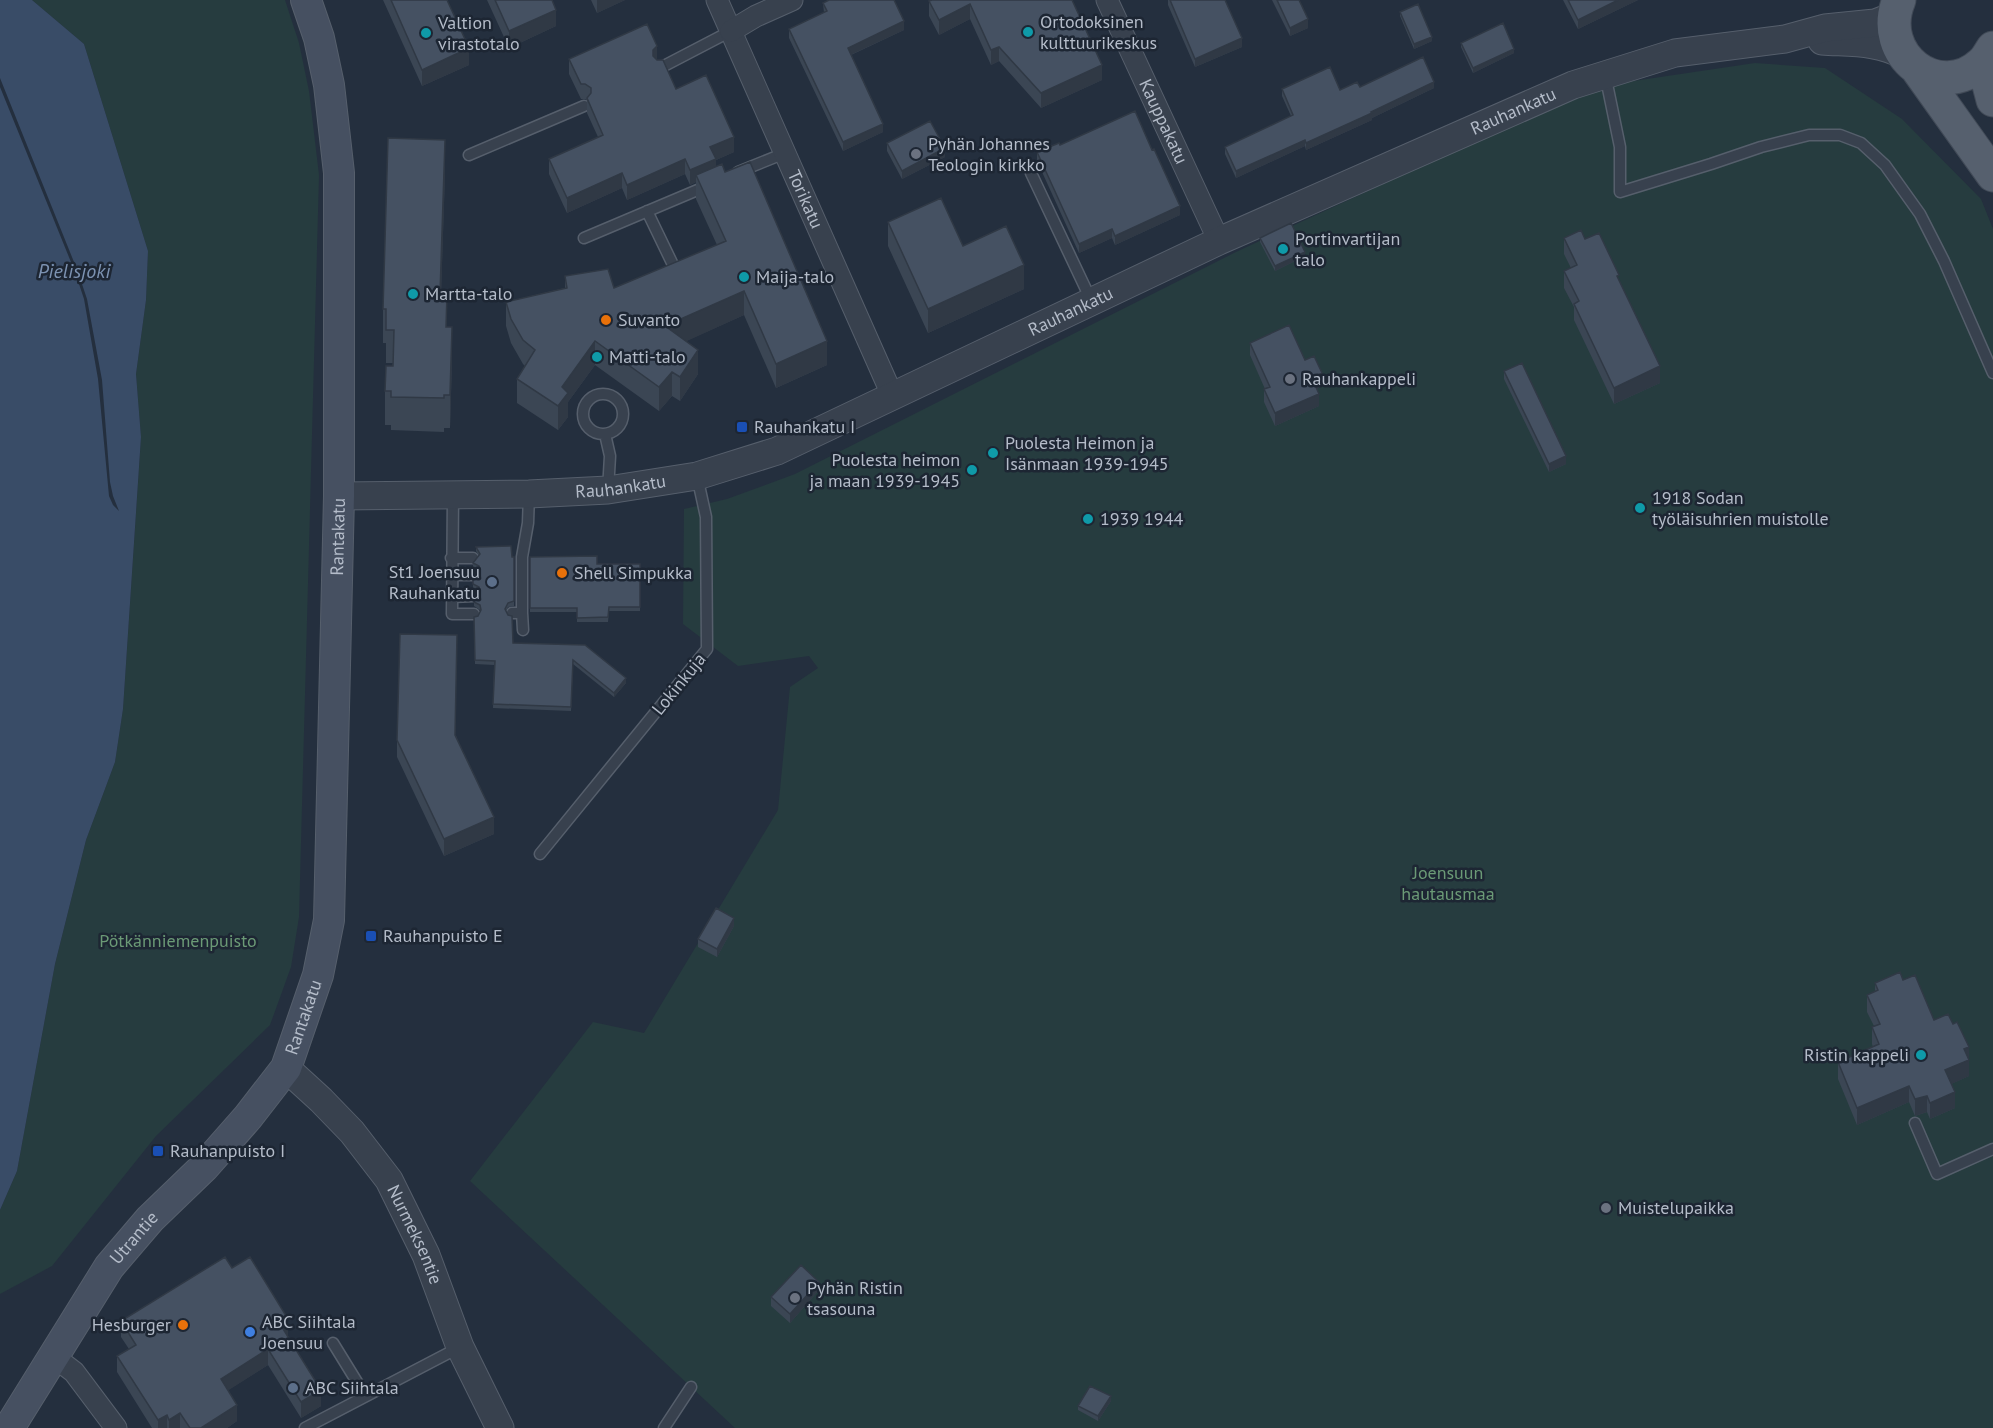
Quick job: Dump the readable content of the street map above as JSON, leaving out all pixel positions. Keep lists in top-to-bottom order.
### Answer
{
  "streets": {
    "main road": ["Rantakatu", "Utrantie"],
    "street": [
      "Rauhankatu",
      "Kauppakatu",
      "Torikatu",
      "Nurmeksentie"
    ],
    "lane": ["Lokinkuja"]
  },
  "crossings": [
    ["Rauhankatu", "Kauppakatu"],
    ["Rauhankatu", "Torikatu"],
    ["Rauhankatu", "Rantakatu"],
    ["Rauhankatu", "Lokinkuja"],
    ["Rantakatu", "Nurmeksentie"],
    ["Rantakatu", "Utrantie"],
    ["Nurmeksentie", "Utrantie"]
  ],
  "water": ["Pielisjoki"],
  "parks": ["Joensuun hautausmaa", "Pötkänniemenpuisto"],
  "places": {
    "other": [
      "Ortodoksinen kulttuurikeskus",
      "Valtion virastotalo",
      "Pyhän Johannes Teologin kirkko",
      "Portinvartijan talo",
      "Maija-talo",
      "Martta-talo",
      "Suvanto",
      "Matti-talo",
      "Rauhankappeli",
      "Puolesta Heimon ja Isänmaan 1939-1945",
      "Puolesta heimon ja maan 1939-1945",
      "1918 Sodan työläisuhrien muistolle",
      "1939 1944",
      "Shell Simpukka",
      "St1 Joensuu Rauhankatu",
      "Ristin kappeli",
      "Muistelupaikka",
      "Pyhän Ristin tsasouna",
      "Hesburger",
      "ABC Siihtala Joensuu",
      "ABC Siihtala"
    ],
    "transit": ["Rauhankatu I", "Rauhanpuisto E", "Rauhanpuisto I"]
  }
}
